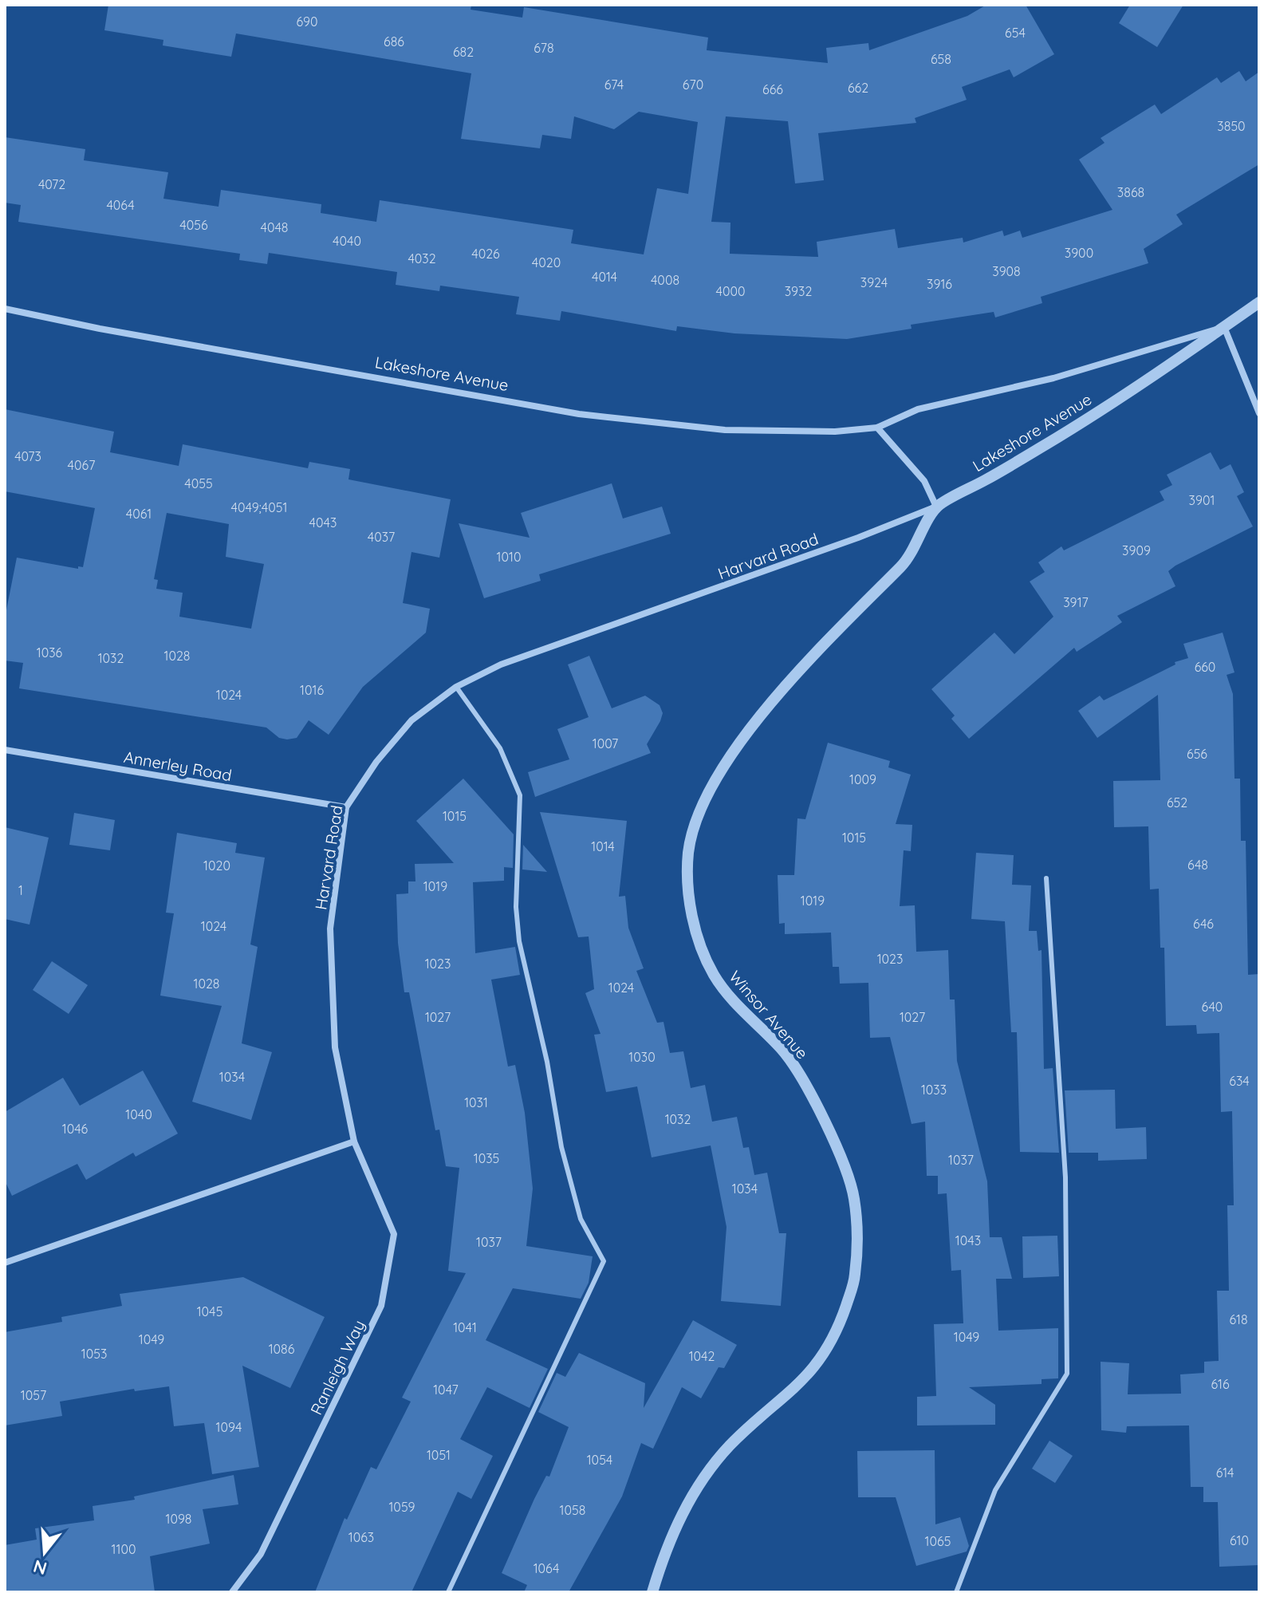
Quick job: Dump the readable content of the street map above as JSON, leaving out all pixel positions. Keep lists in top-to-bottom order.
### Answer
{
  "streets": {
    "street": [
      "Lakeshore Avenue",
      "Harvard Road",
      "Annerley Road",
      "Winsor Avenue",
      "Ranleigh Way"
    ]
  },
  "crossings": [
    ["Lakeshore Avenue", "Harvard Road"],
    ["Lakeshore Avenue", "Winsor Avenue"],
    ["Harvard Road", "Annerley Road"],
    ["Harvard Road", "Winsor Avenue"],
    ["Harvard Road", "Ranleigh Way"]
  ],
  "house_numbers": [
    "690",
    "654",
    "686",
    "678",
    "682",
    "658",
    "674",
    "670",
    "662",
    "666",
    "3850",
    "4072",
    "3868",
    "4064",
    "4056",
    "4048",
    "4040",
    "3900",
    "4026",
    "4032",
    "4020",
    "3908",
    "4014",
    "4008",
    "3924",
    "3916",
    "4000",
    "3932",
    "4073",
    "4067",
    "4055",
    "3901",
    "4049;4051",
    "4061",
    "4043",
    "4037",
    "3909",
    "1010",
    "3917",
    "1036",
    "1028",
    "1032",
    "660",
    "1016",
    "1024",
    "1007",
    "656",
    "1009",
    "652",
    "1015",
    "1015",
    "1014",
    "648",
    "1020",
    "1019",
    "1",
    "1019",
    "646",
    "1024",
    "1023",
    "1023",
    "1028",
    "1024",
    "640",
    "1027",
    "1027",
    "1030",
    "1034",
    "634",
    "1033",
    "1031",
    "1040",
    "1032",
    "1046",
    "1035",
    "1037",
    "1034",
    "1043",
    "1037",
    "1045",
    "618",
    "1041",
    "1049",
    "1049",
    "1086",
    "1053",
    "1042",
    "616",
    "1047",
    "1057",
    "1094",
    "1051",
    "1054",
    "614",
    "1059",
    "1058",
    "1098",
    "1063",
    "610",
    "1065",
    "1100",
    "1064"
  ],
  "north": "bottom"
}
